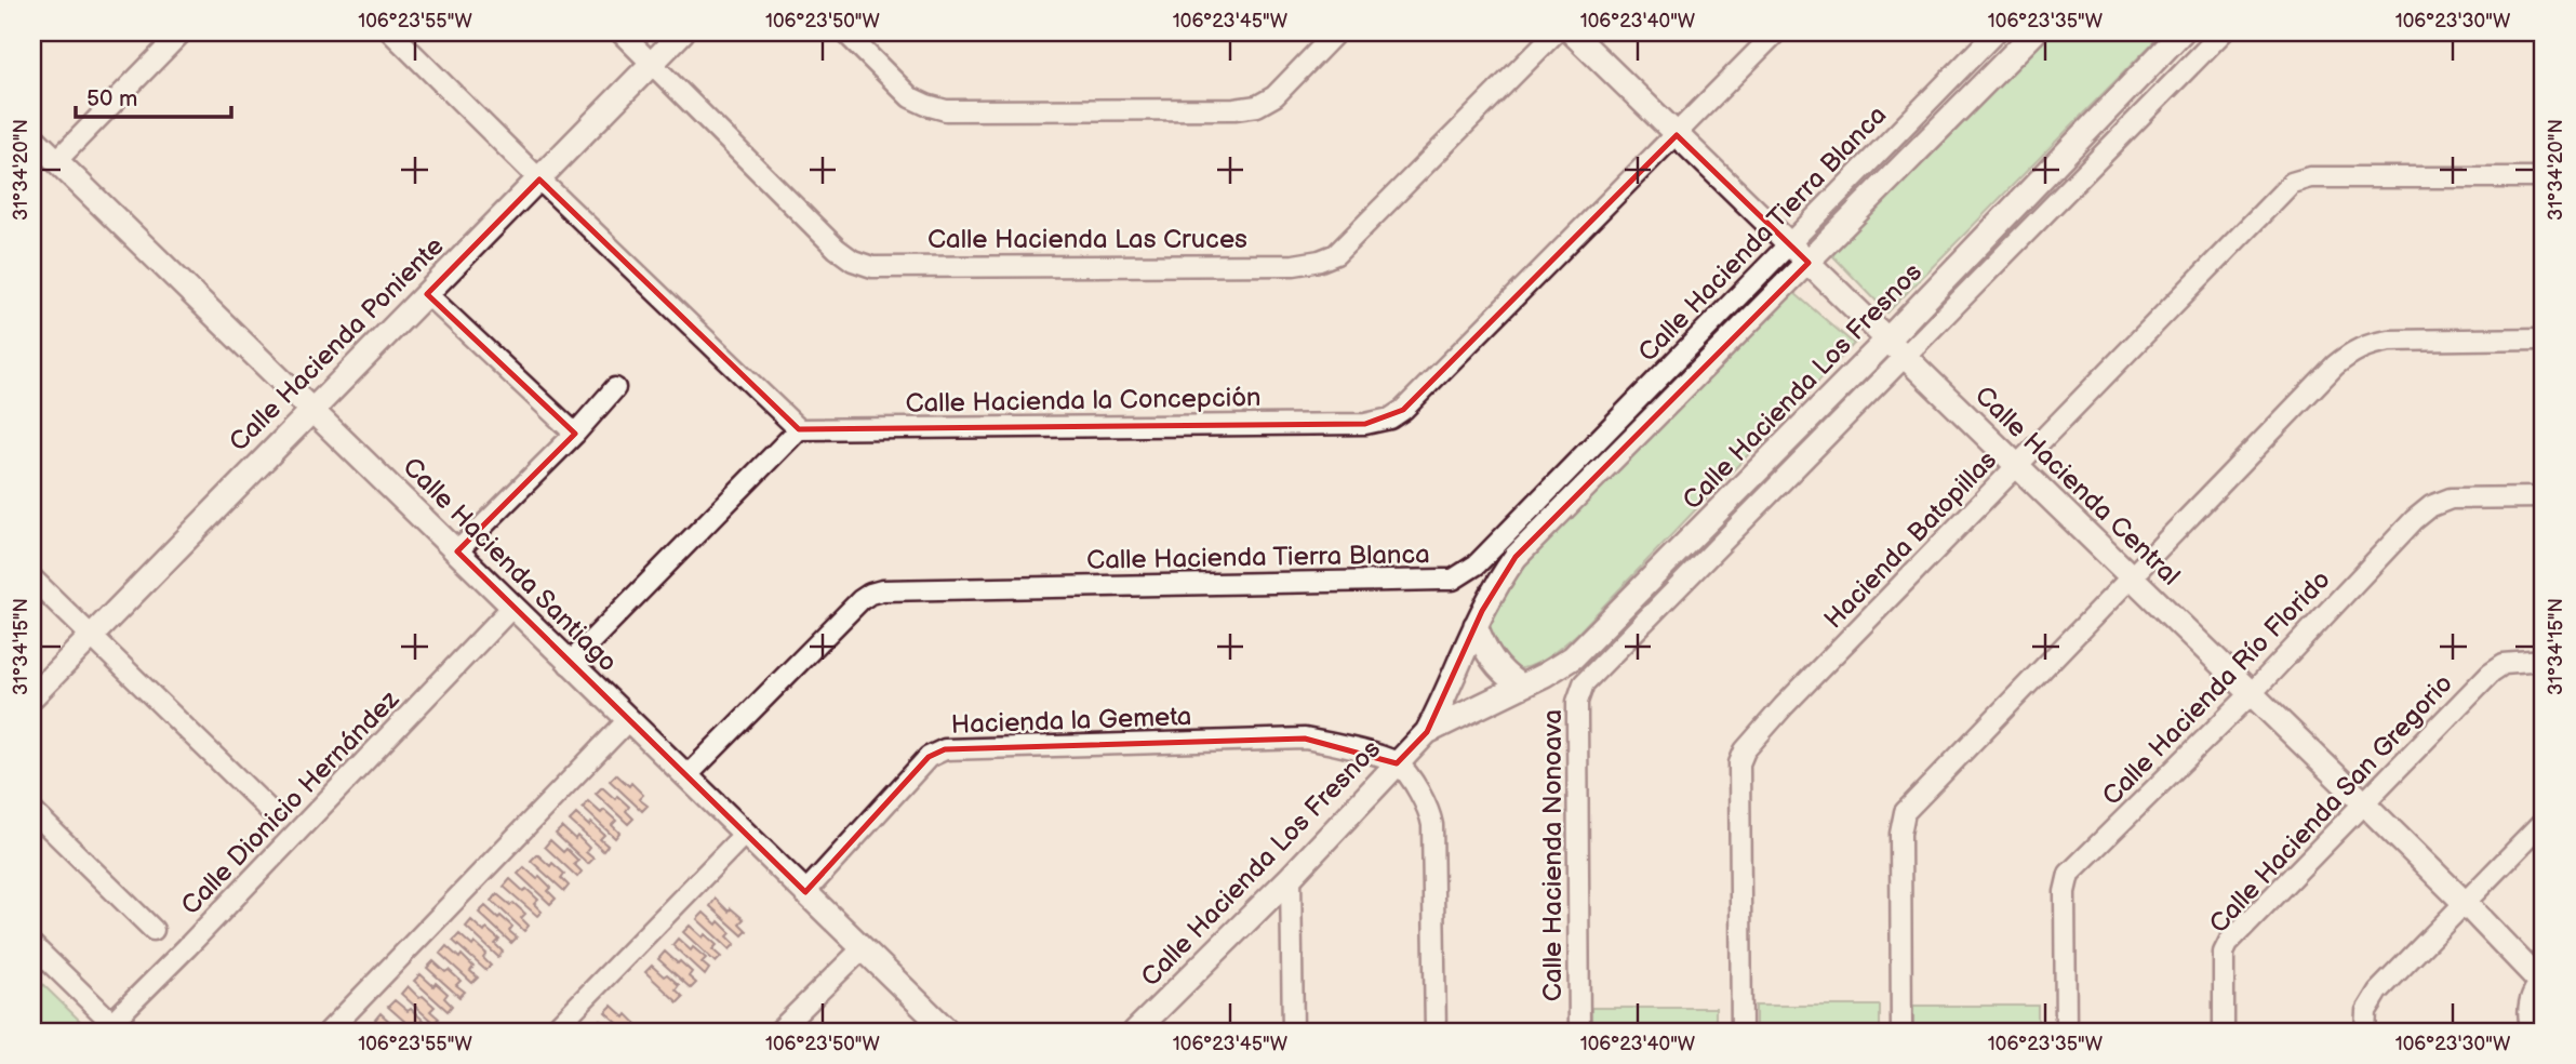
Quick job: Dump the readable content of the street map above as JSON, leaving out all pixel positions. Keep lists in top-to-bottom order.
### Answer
{
  "streets": {
    "street": [
      "Calle Hacienda Tierra Blanca",
      "Calle Hacienda Las Cruces",
      "Calle Hacienda Poniente",
      "Calle Hacienda Los Fresnos",
      "Calle Hacienda la Concepción",
      "Calle Hacienda Central",
      "Hacienda Batopillas",
      "Calle Hacienda Santiago",
      "Calle Hacienda Río Florido",
      "Hacienda la Gemeta",
      "Calle Dionicio Hernández",
      "Calle Hacienda San Gregorio",
      "Calle Hacienda Nonoava"
    ]
  },
  "crossings": [
    ["Calle Hacienda Tierra Blanca", "Calle Hacienda Central"],
    ["Calle Hacienda Tierra Blanca", "Calle Hacienda Santiago"],
    ["Calle Hacienda Las Cruces", "Calle Hacienda Poniente"],
    ["Calle Hacienda Poniente", "Calle Hacienda Santiago"],
    ["Calle Hacienda Los Fresnos", "Calle Hacienda Central"],
    ["Calle Hacienda Los Fresnos", "Hacienda la Gemeta"],
    ["Calle Hacienda la Concepción", "Calle Hacienda Central"],
    ["Calle Hacienda Central", "Hacienda Batopillas"],
    ["Calle Hacienda Central", "Calle Hacienda Río Florido"],
    ["Calle Hacienda Central", "Calle Hacienda San Gregorio"],
    ["Calle Hacienda Central", "Calle Hacienda Nonoava"],
    ["Calle Hacienda Santiago", "Hacienda la Gemeta"],
    ["Calle Hacienda Santiago", "Calle Dionicio Hernández"]
  ],
  "scale_bar": "50 m",
  "coordinates": [
    "106°23'55\"W",
    "106°23'50\"W",
    "106°23'45\"W",
    "106°23'40\"W",
    "106°23'35\"W",
    "106°23'30\"W",
    "31°34'20\"N",
    "31°34'15\"N"
  ]
}
